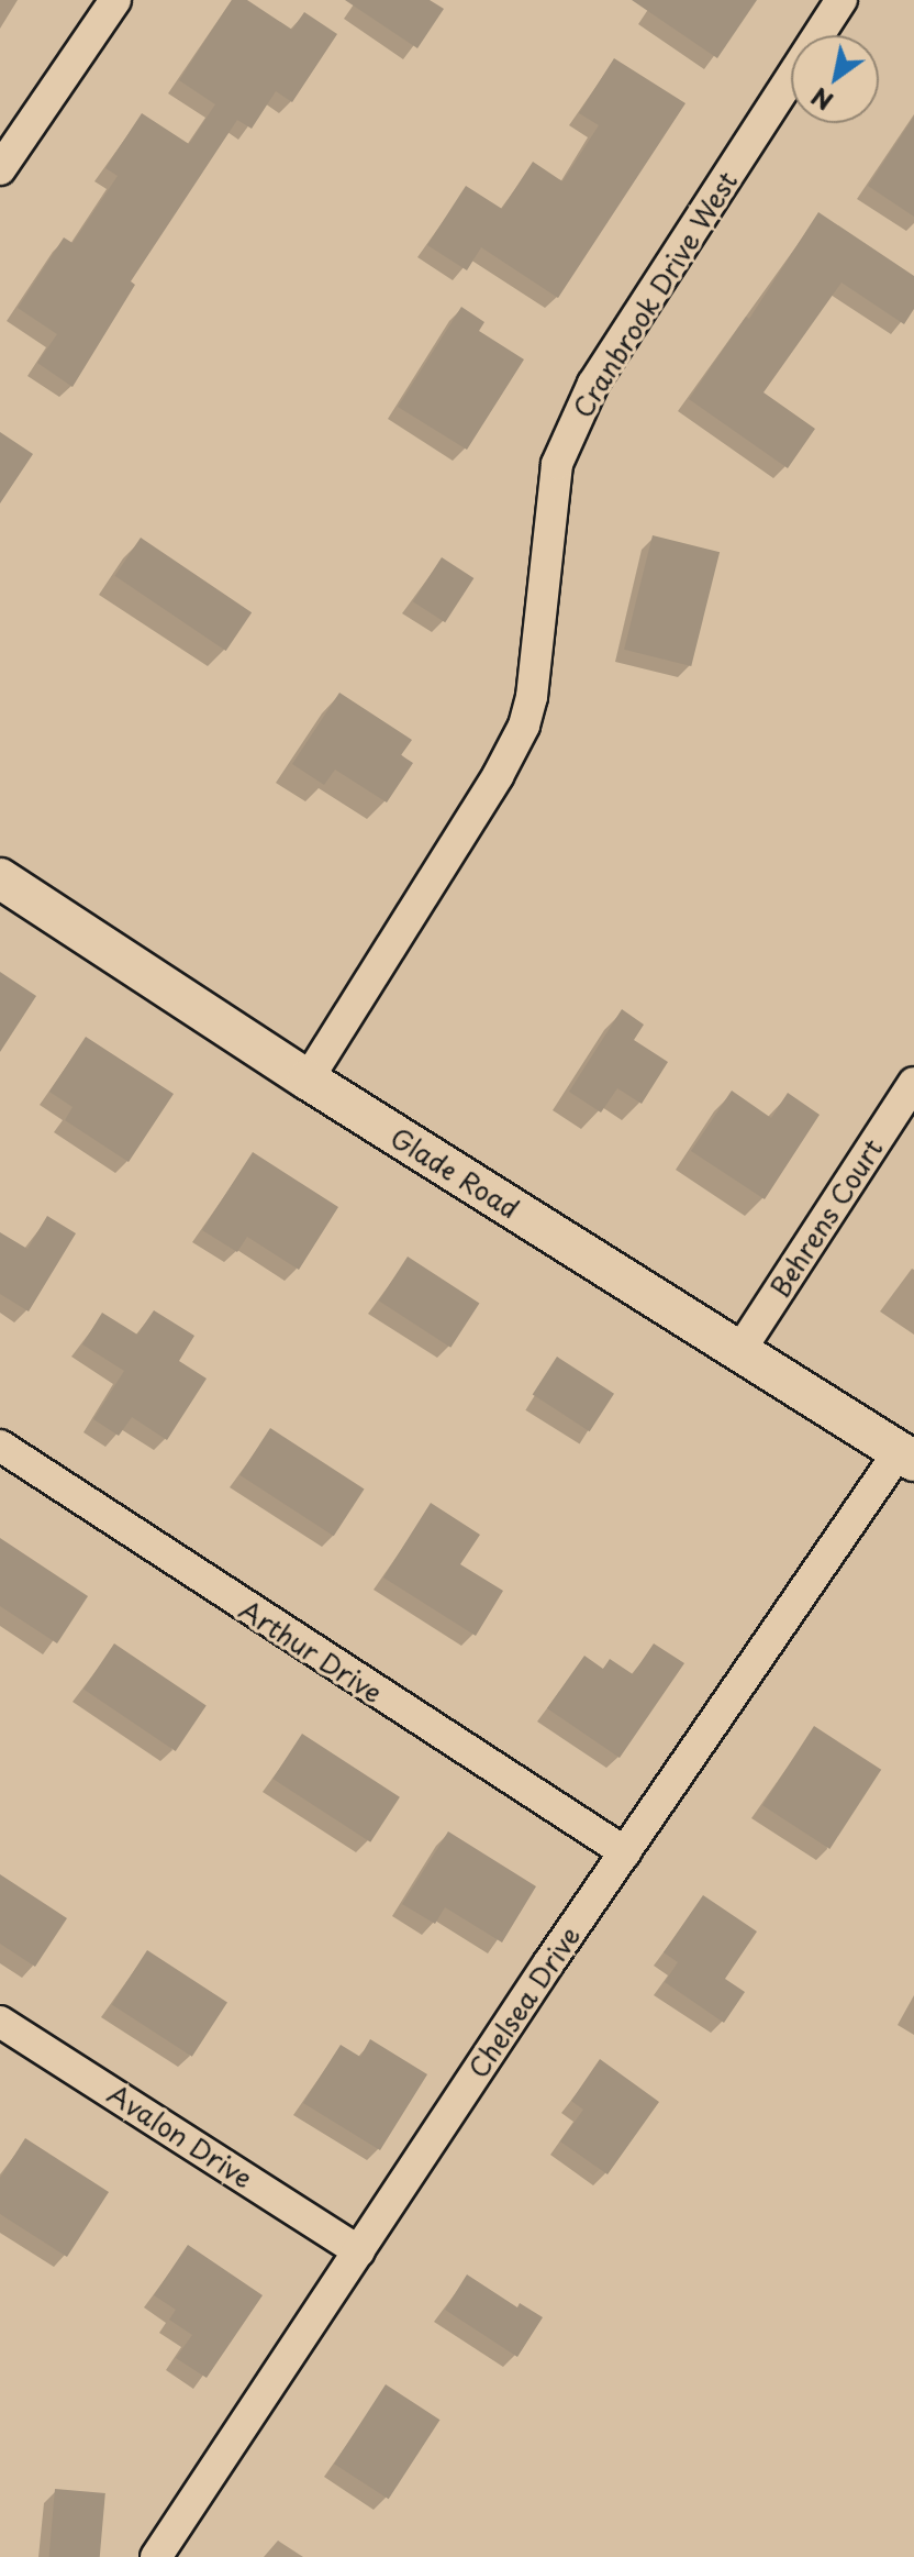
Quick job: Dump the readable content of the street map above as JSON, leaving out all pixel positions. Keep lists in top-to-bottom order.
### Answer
{
  "streets": {
    "main road": ["Glade Road"],
    "street": [
      "Cranbrook Drive West",
      "Behrens Court",
      "Arthur Drive",
      "Chelsea Drive",
      "Avalon Drive"
    ]
  },
  "crossings": [
    ["Cranbrook Drive West", "Glade Road"],
    ["Glade Road", "Behrens Court"],
    ["Glade Road", "Chelsea Drive"],
    ["Arthur Drive", "Chelsea Drive"],
    ["Chelsea Drive", "Avalon Drive"]
  ],
  "north": "bottom left"
}
